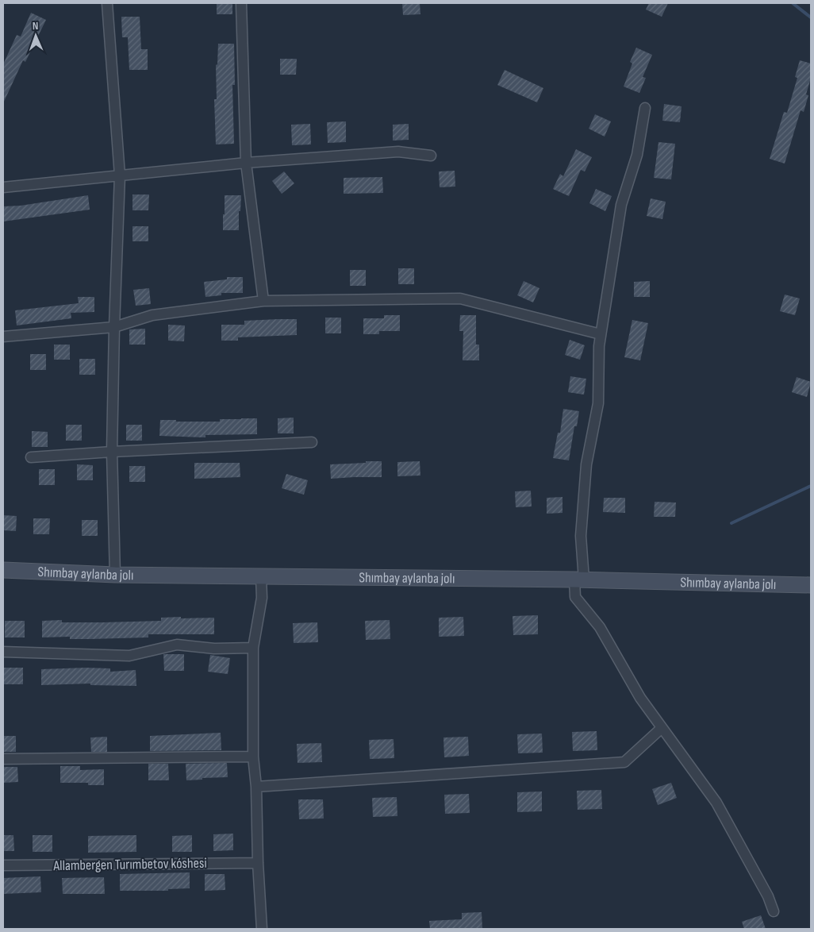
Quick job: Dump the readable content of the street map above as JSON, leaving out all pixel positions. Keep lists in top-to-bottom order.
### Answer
{
  "streets": {
    "main road": ["Shımbay aylanba jolı"],
    "street": ["Allambergen Turımbetov kóshesi"]
  },
  "north": "top"
}
